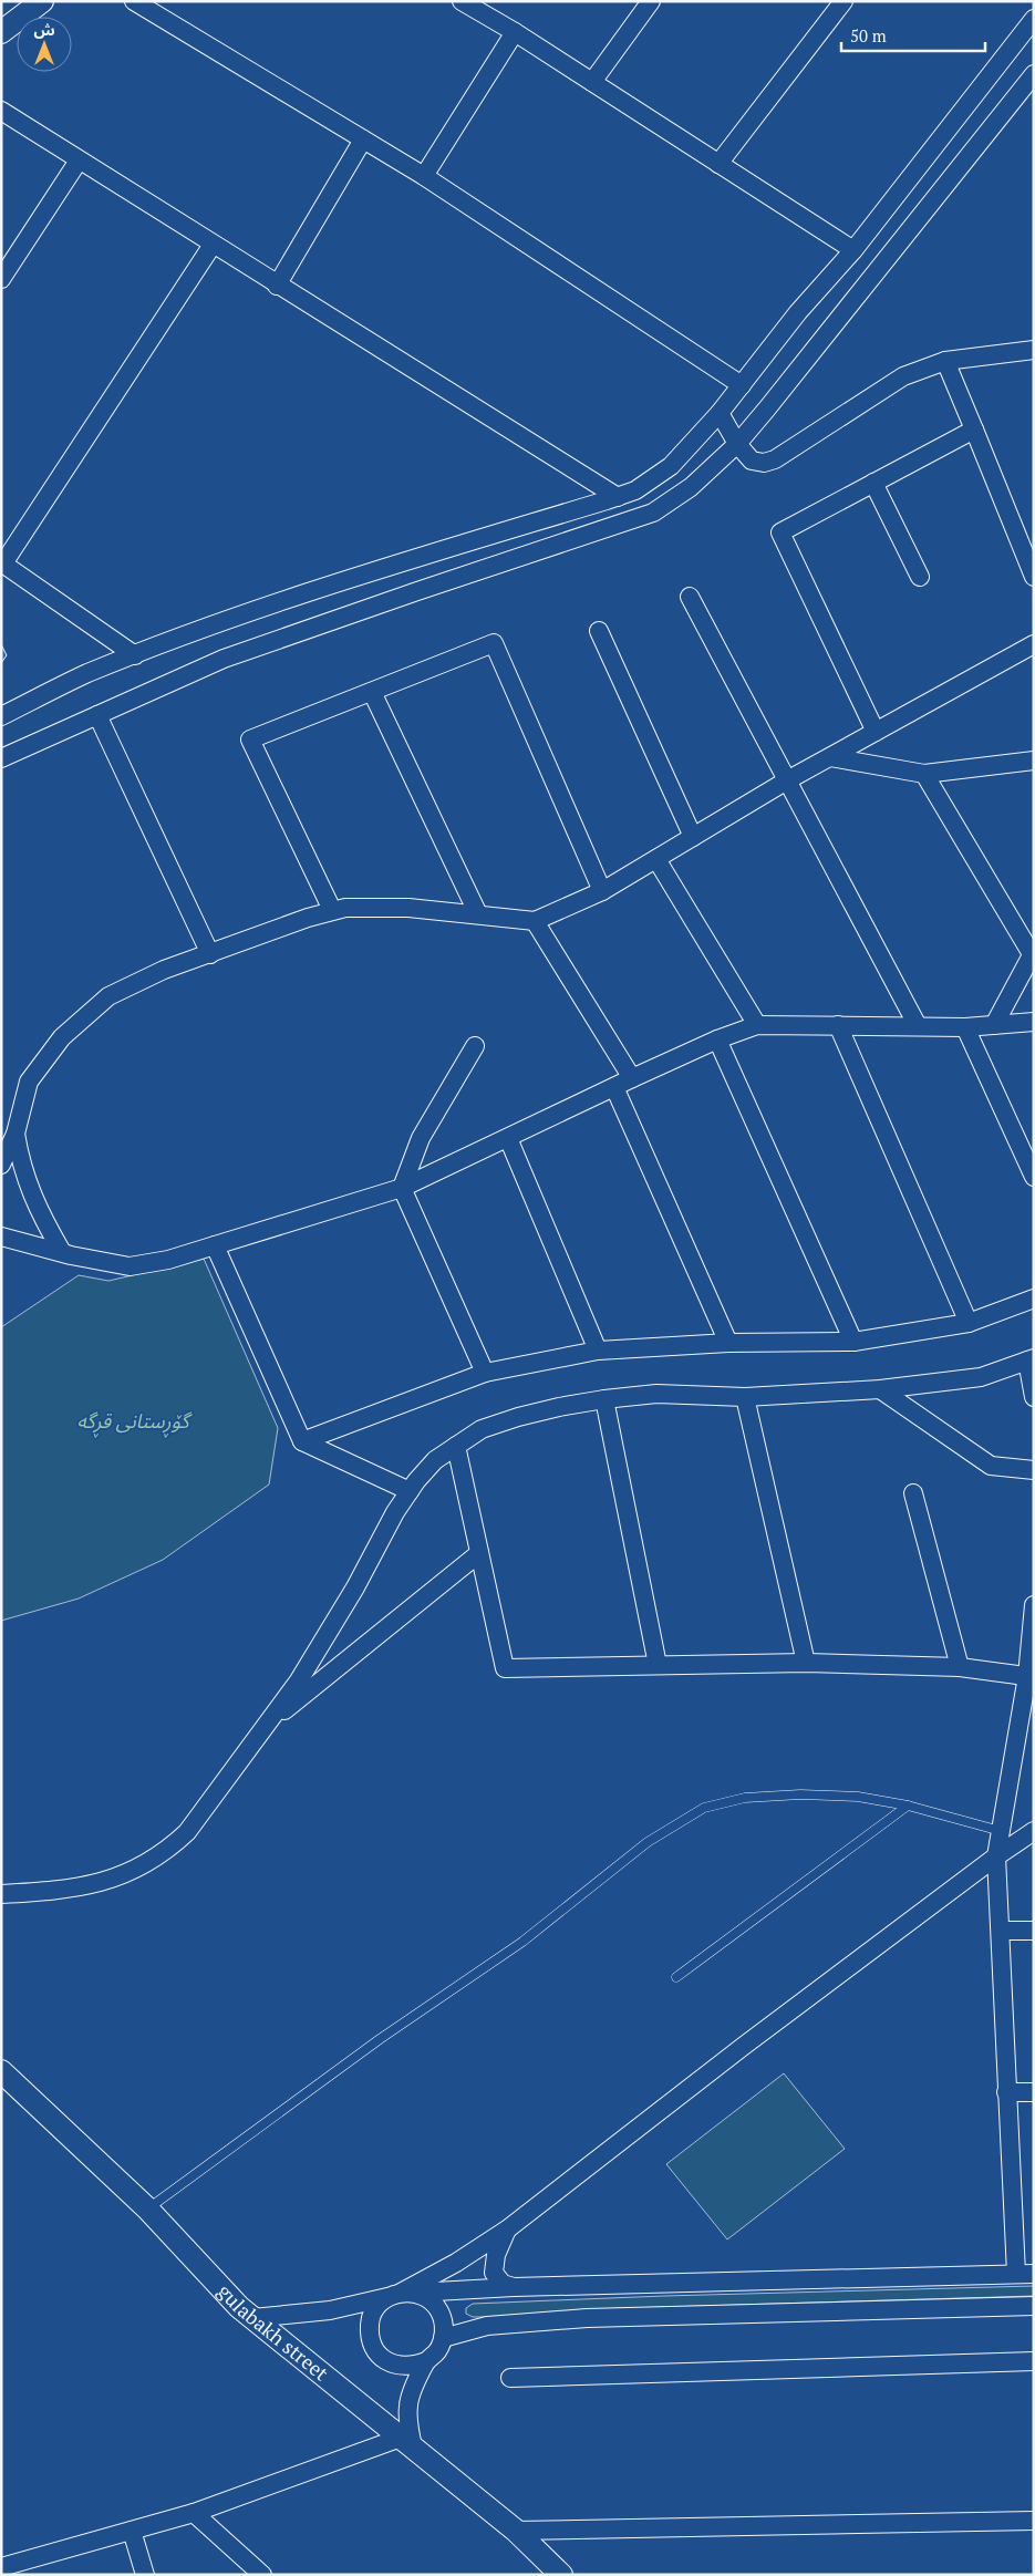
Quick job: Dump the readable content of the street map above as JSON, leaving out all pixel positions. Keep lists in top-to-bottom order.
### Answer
{
  "streets": {
    "street": ["gulabakh street"]
  },
  "parks": ["گۆڕستانی قڕگە"],
  "scale_bar": "50 m",
  "north": "top"
}
